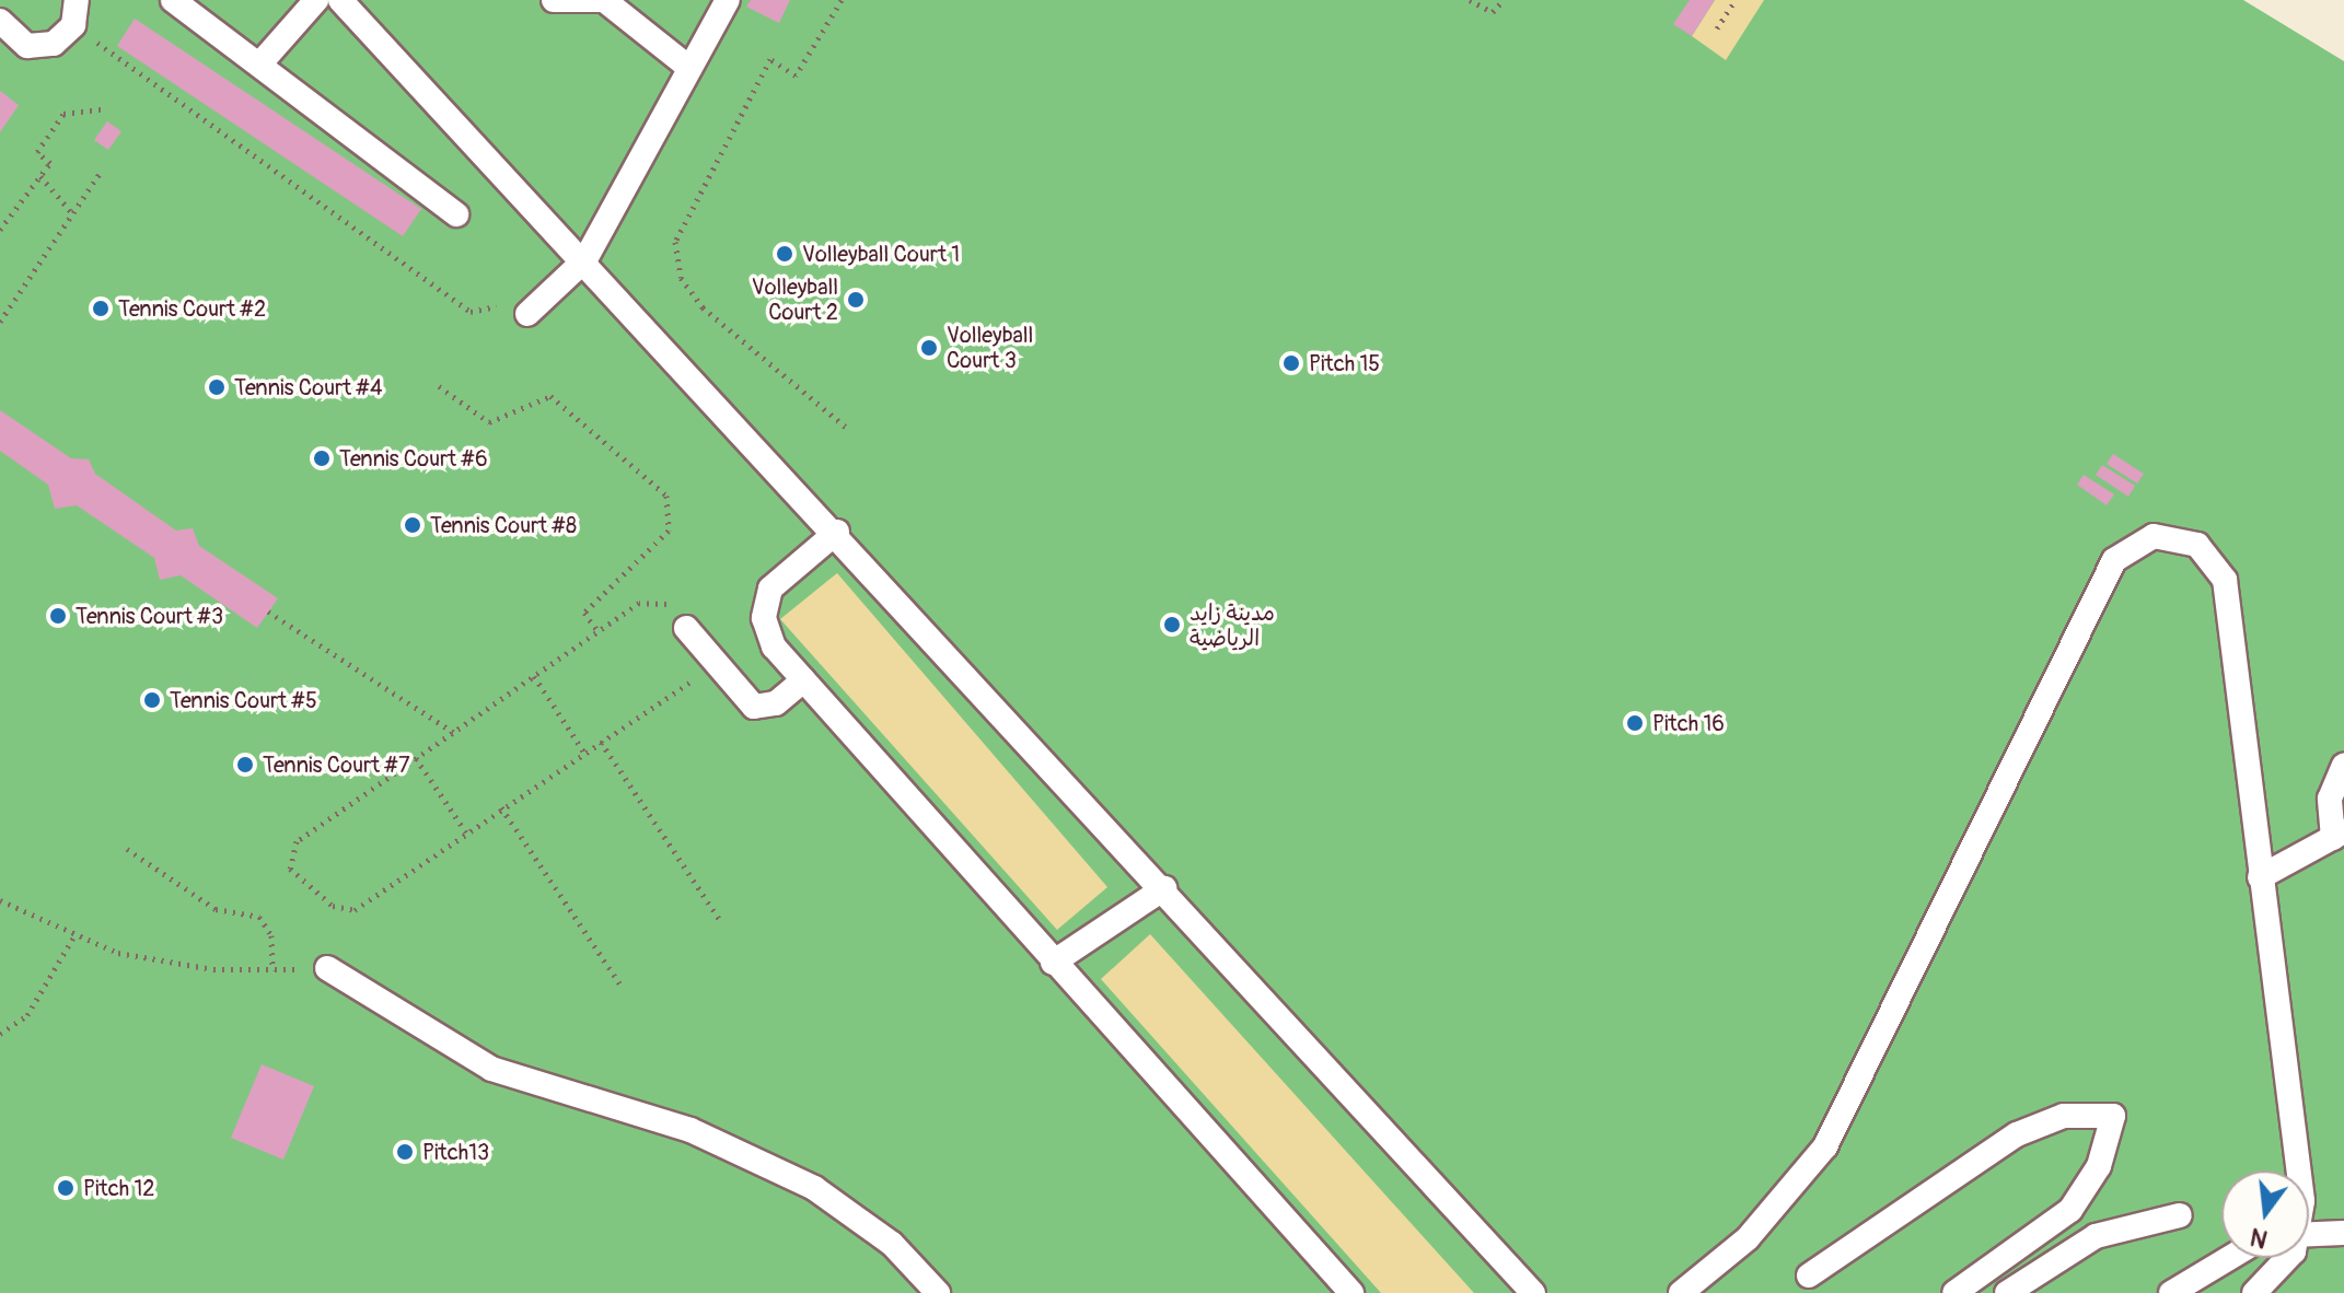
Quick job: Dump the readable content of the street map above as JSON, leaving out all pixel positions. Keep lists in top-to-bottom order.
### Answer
{
  "places": [
    "Volleyball Court 1",
    "Volleyball Court 2",
    "Tennis Court #2",
    "Volleyball Court 3",
    "Pitch 15",
    "Tennis Court #4",
    "Tennis Court #6",
    "Tennis Court #8",
    "Tennis Court #3",
    "مدينة زايد الرياضية",
    "Tennis Court #5",
    "Pitch 16",
    "Tennis Court #7",
    "Pitch13",
    "Pitch 12"
  ],
  "north": "bottom"
}
